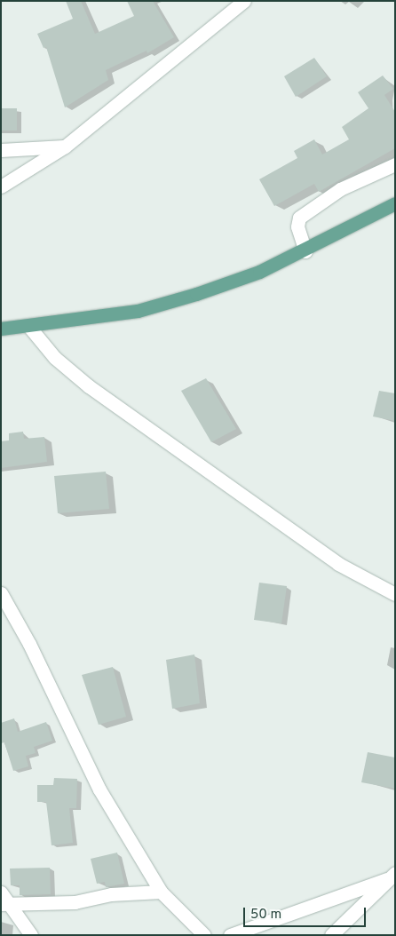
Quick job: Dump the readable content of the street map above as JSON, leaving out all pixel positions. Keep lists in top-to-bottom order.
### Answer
{
  "scale_bar": "50 m"
}
